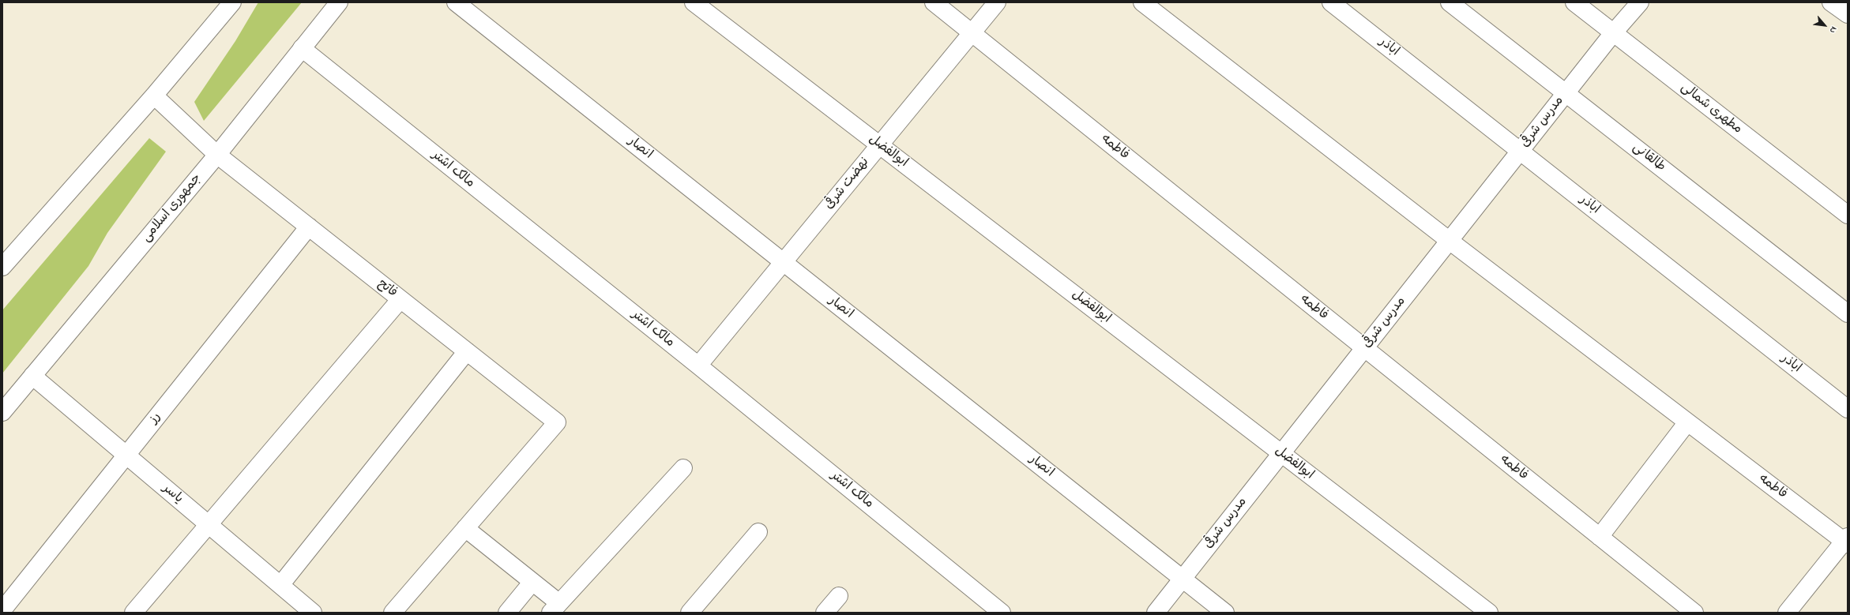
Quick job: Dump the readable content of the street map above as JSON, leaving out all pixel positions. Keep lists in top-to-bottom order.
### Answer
{
  "streets": {
    "street": [
      "اباذر",
      "مطهری شمالی",
      "مدرس شرقی",
      "فاطمه",
      "انصار",
      "ابوالفضل",
      "طالقانی",
      "مالک اشتر",
      "نهضت شرقی",
      "جمهوری اسلامی",
      "فاتح",
      "رز",
      "یاسر"
    ]
  },
  "crossings": [
    ["اباذر", "مدرس شرقی"],
    ["مطهری شمالی", "مدرس شرقی"],
    ["مدرس شرقی", "فاطمه"],
    ["مدرس شرقی", "انصار"],
    ["مدرس شرقی", "ابوالفضل"],
    ["مدرس شرقی", "طالقانی"],
    ["فاطمه", "نهضت شرقی"],
    ["انصار", "نهضت شرقی"],
    ["ابوالفضل", "نهضت شرقی"],
    ["مالک اشتر", "نهضت شرقی"],
    ["مالک اشتر", "جمهوری اسلامی"],
    ["جمهوری اسلامی", "فاتح"],
    ["جمهوری اسلامی", "یاسر"],
    ["فاتح", "رز"],
    ["رز", "یاسر"]
  ],
  "north": "bottom right"
}
